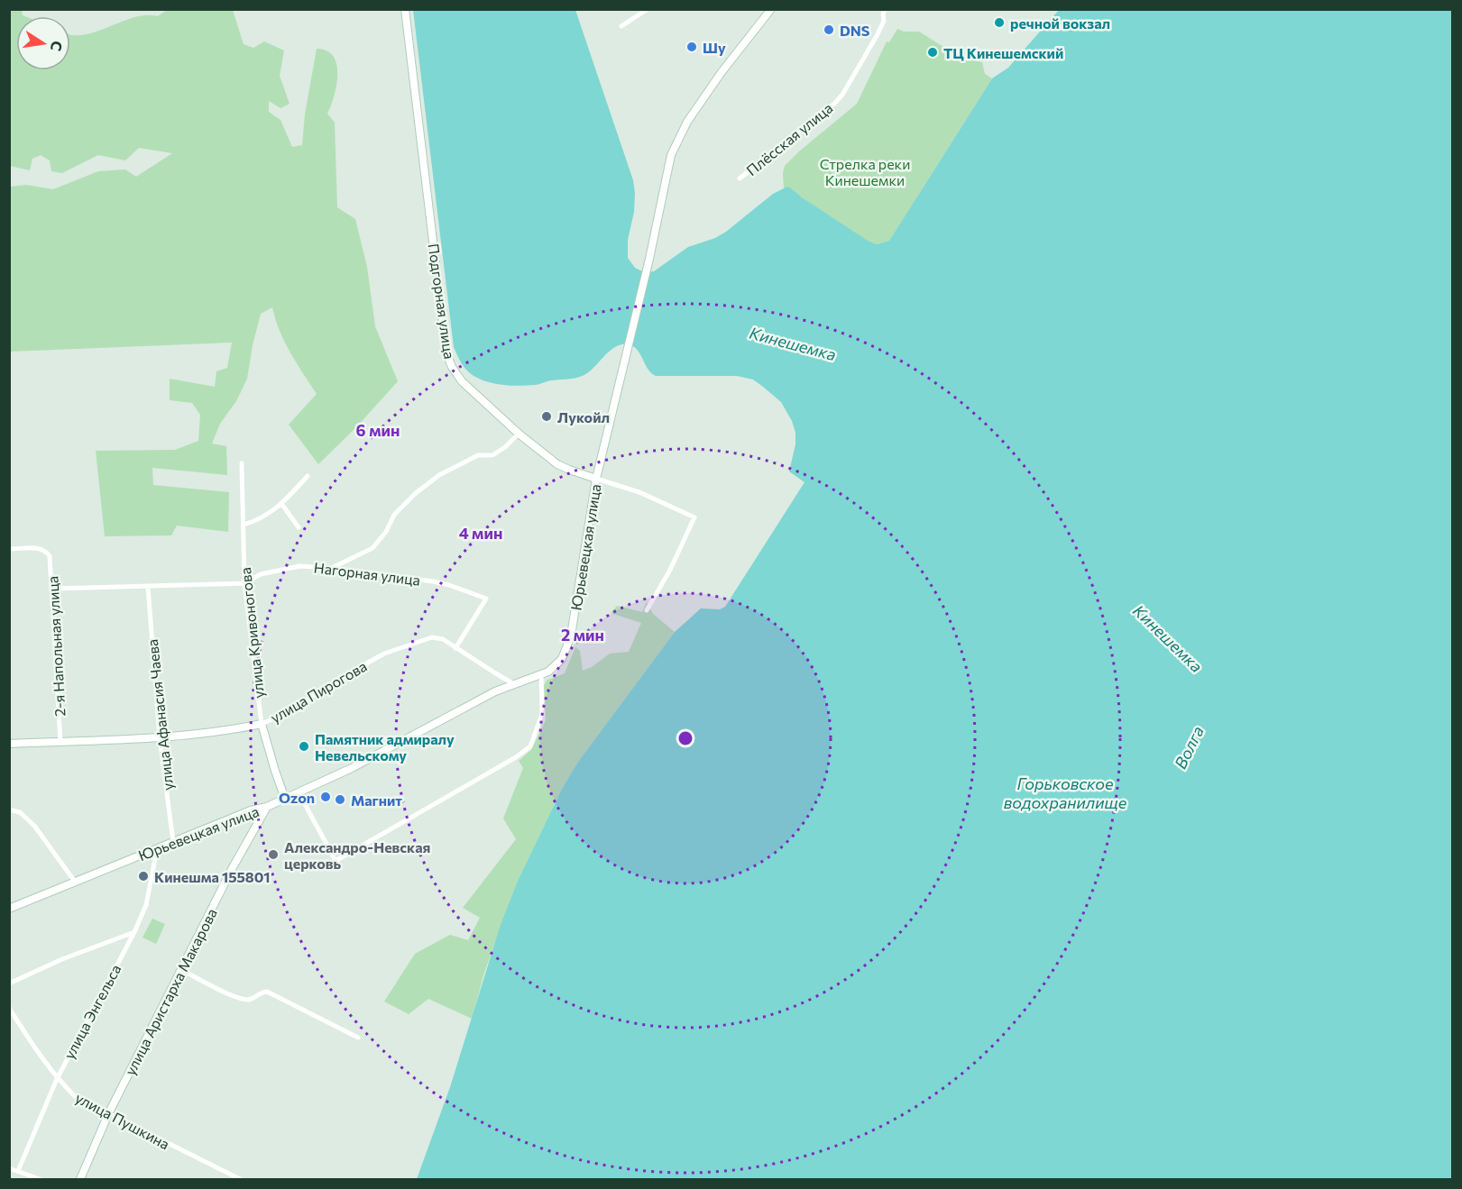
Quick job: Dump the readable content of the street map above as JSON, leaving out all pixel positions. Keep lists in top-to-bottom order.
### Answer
{
  "streets": {
    "main road": [
      "Подгорная улица",
      "Юрьевецкая улица",
      "улица Кривоногова",
      "улица Пирогова",
      "улица Аристарха Макарова"
    ],
    "street": [
      "Плёсская улица",
      "Нагорная улица",
      "2-я Напольная улица",
      "улица Афанасия Чаева",
      "улица Энгельса",
      "улица Пушкина"
    ]
  },
  "crossings": [
    ["Подгорная улица", "Юрьевецкая улица"],
    ["Юрьевецкая улица", "улица Кривоногова"],
    ["Юрьевецкая улица", "улица Пирогова"],
    ["Юрьевецкая улица", "улица Афанасия Чаева"],
    ["Юрьевецкая улица", "улица Аристарха Макарова"],
    ["Юрьевецкая улица", "улица Энгельса"],
    ["Нагорная улица", "улица Кривоногова"],
    ["Нагорная улица", "2-я Напольная улица"],
    ["Нагорная улица", "улица Пирогова"],
    ["Нагорная улица", "улица Афанасия Чаева"],
    ["улица Кривоногова", "улица Пирогова"],
    ["2-я Напольная улица", "улица Пирогова"],
    ["улица Пирогова", "улица Афанасия Чаева"],
    ["улица Аристарха Макарова", "улица Пушкина"],
    ["улица Энгельса", "улица Пушкина"]
  ],
  "water": ["Кинешемка", "Волга", "Горьковское водохранилище"],
  "parks": ["Стрелка реки Кинешемки"],
  "places": [
    "речной вокзал",
    "DNS",
    "Шу",
    "ТЦ Кинешемский",
    "Лукойл",
    "Памятник адмиралу Невельскому",
    "Ozon",
    "Магнит",
    "Александро-Невская церковь",
    "Кинешма 155801"
  ],
  "north": "right",
  "rings": ["6 мин", "4 мин", "2 мин"]
}
